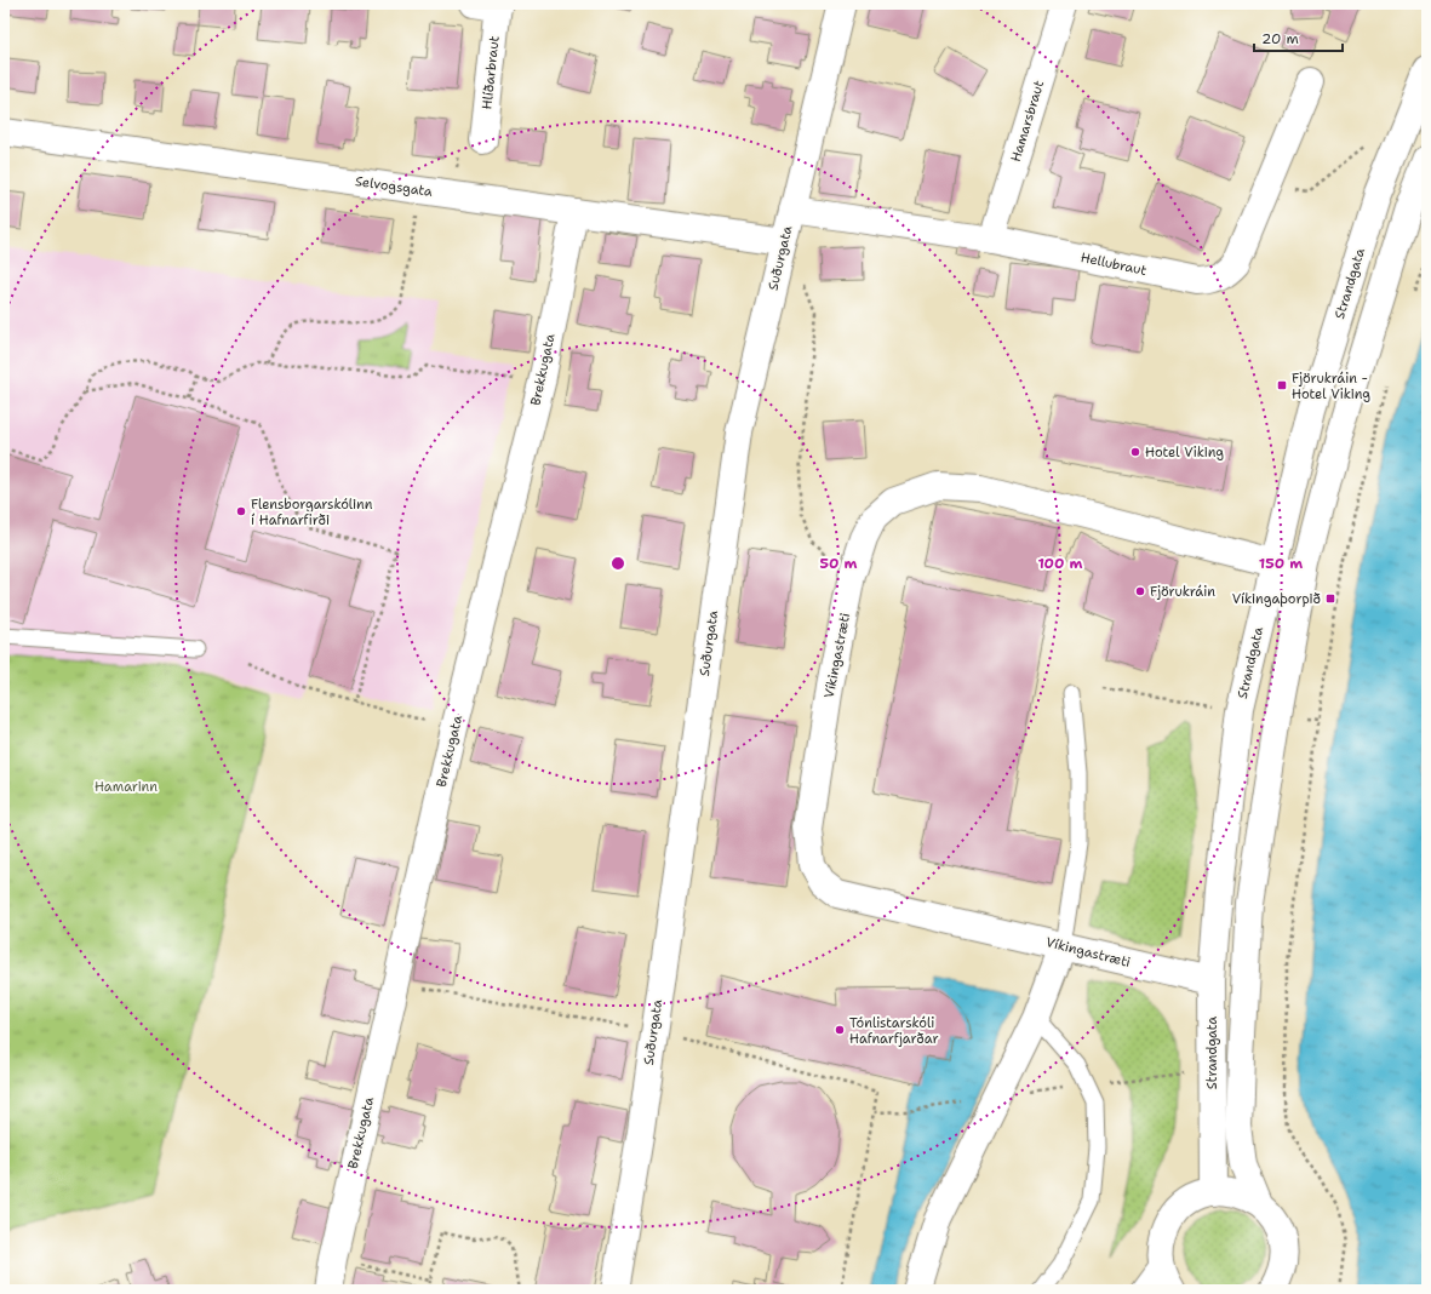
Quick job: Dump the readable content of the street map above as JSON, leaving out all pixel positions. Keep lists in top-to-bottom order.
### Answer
{
  "streets": {
    "street": [
      "Hlíðarbraut",
      "Hamarsbraut",
      "Selvogsgata",
      "Suðurgata",
      "Hellubraut",
      "Strandgata",
      "Brekkugata",
      "Víkingastræti"
    ]
  },
  "crossings": [
    ["Hamarsbraut", "Hellubraut"],
    ["Selvogsgata", "Suðurgata"],
    ["Selvogsgata", "Brekkugata"],
    ["Suðurgata", "Hellubraut"],
    ["Strandgata", "Víkingastræti"]
  ],
  "parks": ["Hamarinn"],
  "places": {
    "transit": ["Fjörukráin - Hotel Viking", "Víkingaþorpið"],
    "other": [
      "Hotel Viking",
      "Flensborgarskólinn í Hafnarfirði",
      "Fjörukráin",
      "Tónlistarskóli Hafnarfjarðar"
    ]
  },
  "scale_bar": "20 m",
  "rings": ["50 m", "100 m", "150 m"]
}
